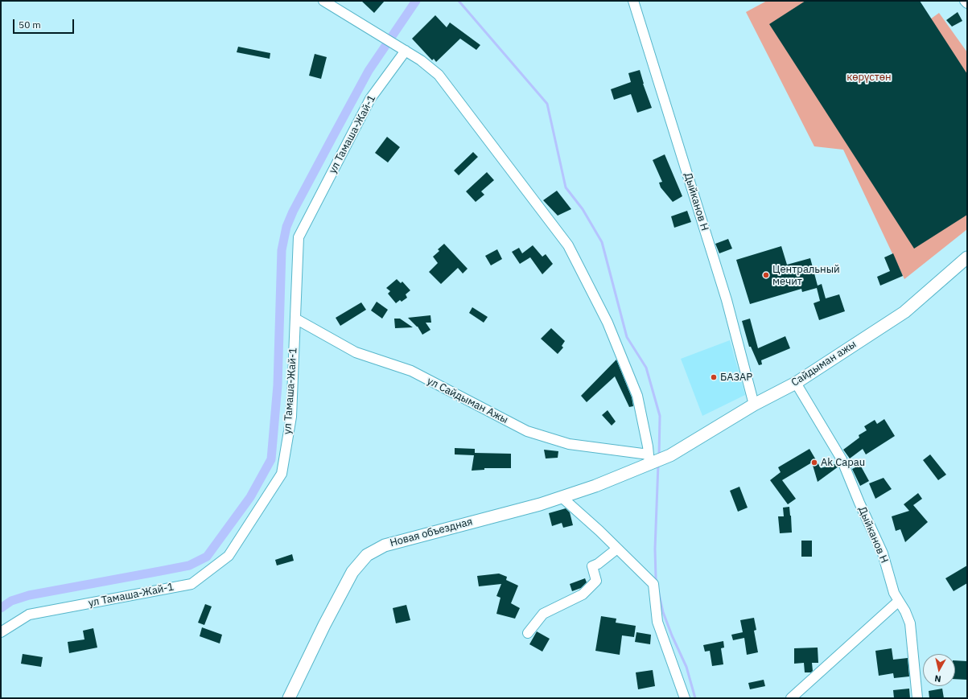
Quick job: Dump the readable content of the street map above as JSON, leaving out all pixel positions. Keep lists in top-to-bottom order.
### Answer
{
  "streets": {
    "main road": ["Сайдыман ажы", "Новая объездная"],
    "street": ["ул Тамаша-Жай-1", "Дыйканов Н", "ул Сайдыман Ажы"]
  },
  "crossings": [
    ["ул Тамаша-Жай-1", "ул Сайдыман Ажы"],
    ["Дыйканов Н", "Сайдыман ажы"],
    ["Сайдыман ажы", "ул Сайдыман Ажы"],
    ["Сайдыман ажы", "Новая объездная"],
    ["ул Сайдыман Ажы", "Новая объездная"]
  ],
  "parks": ["көрүстөн"],
  "places": ["Центральный мечит", "БАЗАР", "Ak Capau"],
  "scale_bar": "50 m",
  "north": "bottom"
}
